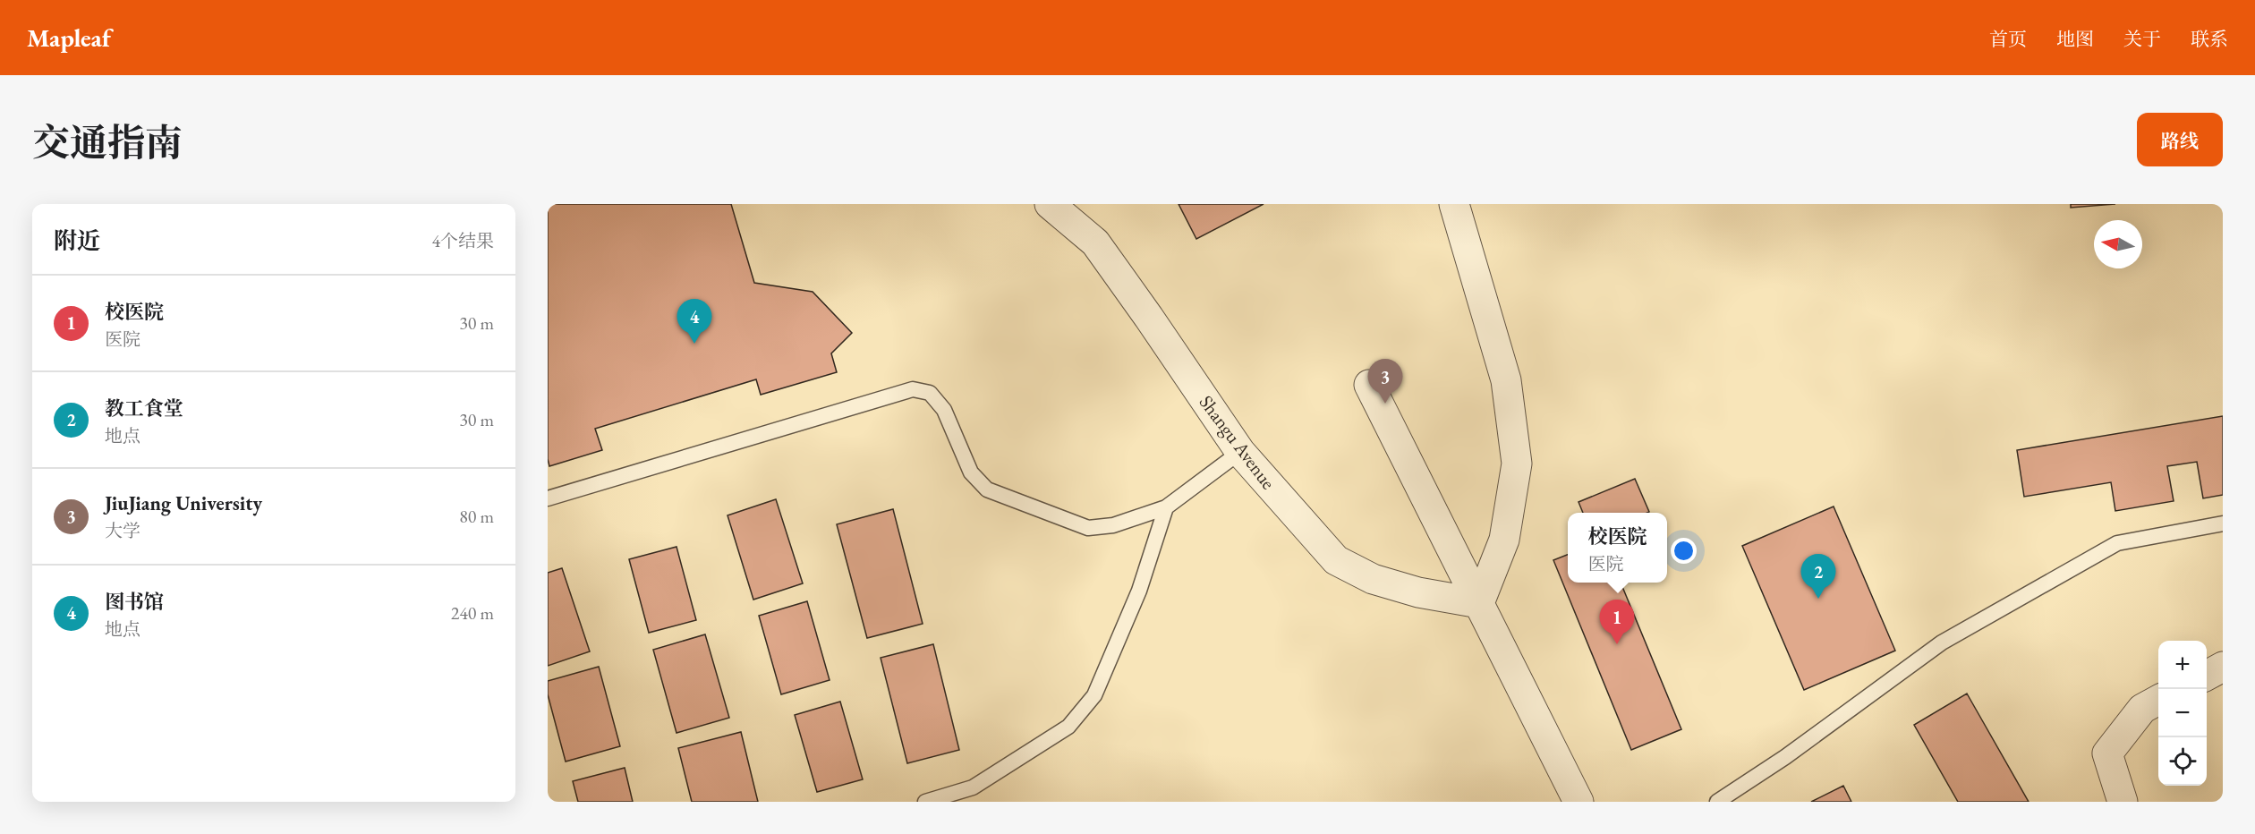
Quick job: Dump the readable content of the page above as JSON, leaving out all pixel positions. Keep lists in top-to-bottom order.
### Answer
{
  "streets": {
    "street": ["Shangu Avenue"]
  },
  "north": "left",
  "page": {
    "header": "Mapleaf",
    "nav": [
      "首页",
      "地图",
      "关于",
      "联系"
    ],
    "title": "交通指南",
    "buttons": "路线",
    "heading": ["附近", "4个结果"],
    "list": [
      {
        "mark": "1",
        "name": "校医院",
        "note": "医院",
        "value": "30 m"
      },
      {
        "mark": "2",
        "name": "教工食堂",
        "note": "地点",
        "value": "30 m"
      },
      {
        "mark": "3",
        "name": "JiuJiang University",
        "note": "大学",
        "value": "80 m"
      },
      {
        "mark": "4",
        "name": "图书馆",
        "note": "地点",
        "value": "240 m"
      }
    ],
    "pins": [
      "4",
      "3",
      "2",
      "1"
    ],
    "popup": ["校医院", "医院"],
    "map_buttons": ["+", "−"]
  }
}
